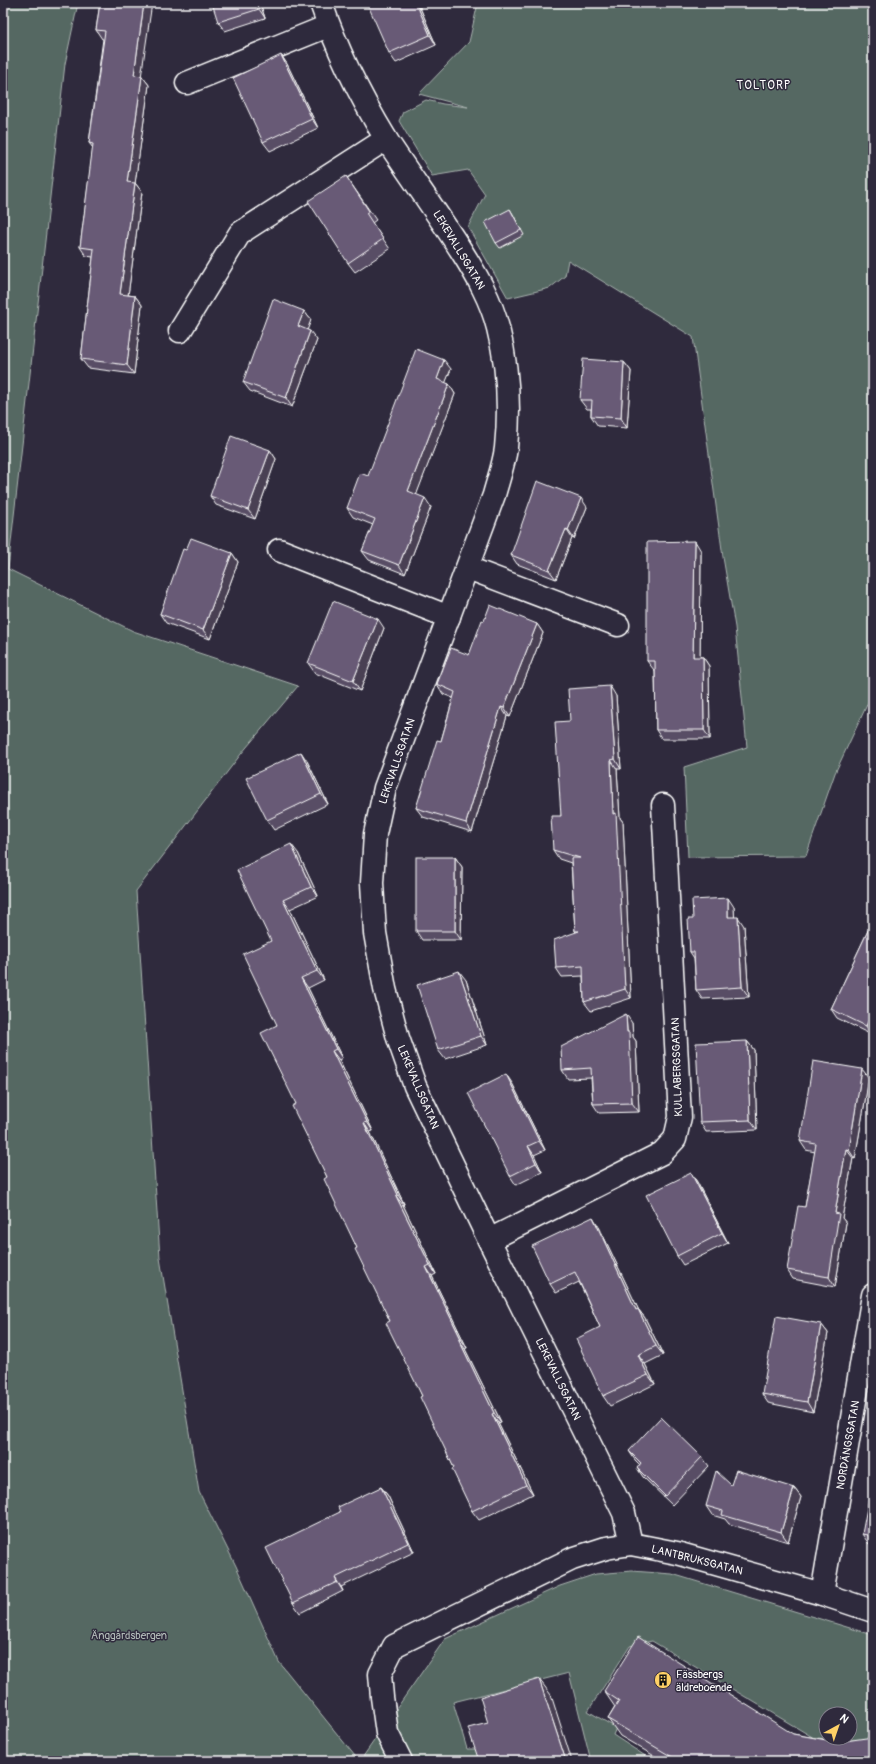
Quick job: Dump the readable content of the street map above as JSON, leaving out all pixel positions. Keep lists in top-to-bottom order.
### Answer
{
  "streets": {
    "street": [
      "LEKEVALLSGATAN",
      "KULLABERGSGATAN",
      "NORDÄNGSGATAN",
      "LANTBRUKSGATAN"
    ]
  },
  "crossings": [
    ["LEKEVALLSGATAN", "KULLABERGSGATAN"],
    ["LEKEVALLSGATAN", "LANTBRUKSGATAN"],
    ["NORDÄNGSGATAN", "LANTBRUKSGATAN"]
  ],
  "districts": ["TOLTORP"],
  "parks": ["Änggårdsbergen"],
  "places": {
    "building": ["Fässbergs äldreboende"]
  },
  "north": "top right"
}
